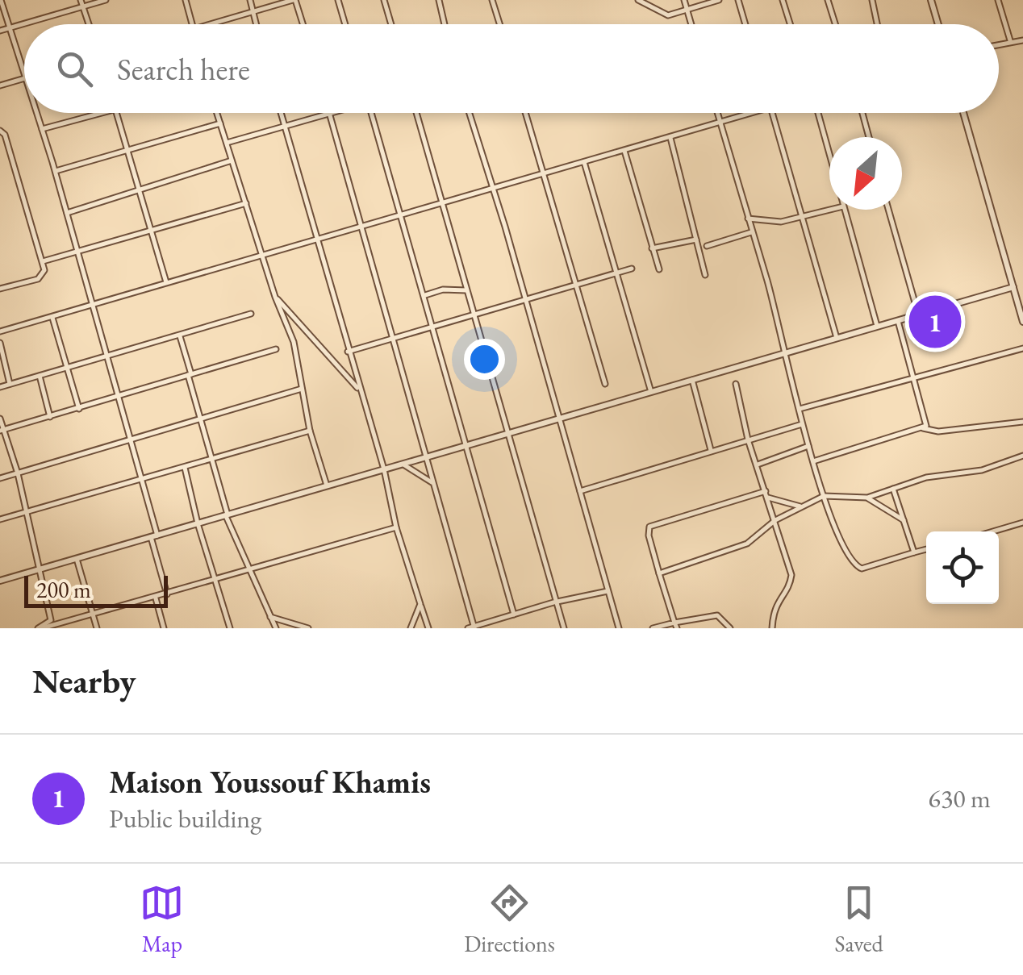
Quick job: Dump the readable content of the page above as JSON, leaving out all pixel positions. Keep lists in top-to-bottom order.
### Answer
{
  "scale_bar": "200 m",
  "north": "bottom left",
  "page": {
    "search": "Search here",
    "pins": "1",
    "scale": "200 m",
    "heading": "Nearby",
    "list": [
      {
        "mark": "1",
        "name": "Maison Youssouf Khamis",
        "note": "Public building",
        "value": "630 m"
      }
    ],
    "nav": ["Map", "Directions", "Saved"]
  }
}
